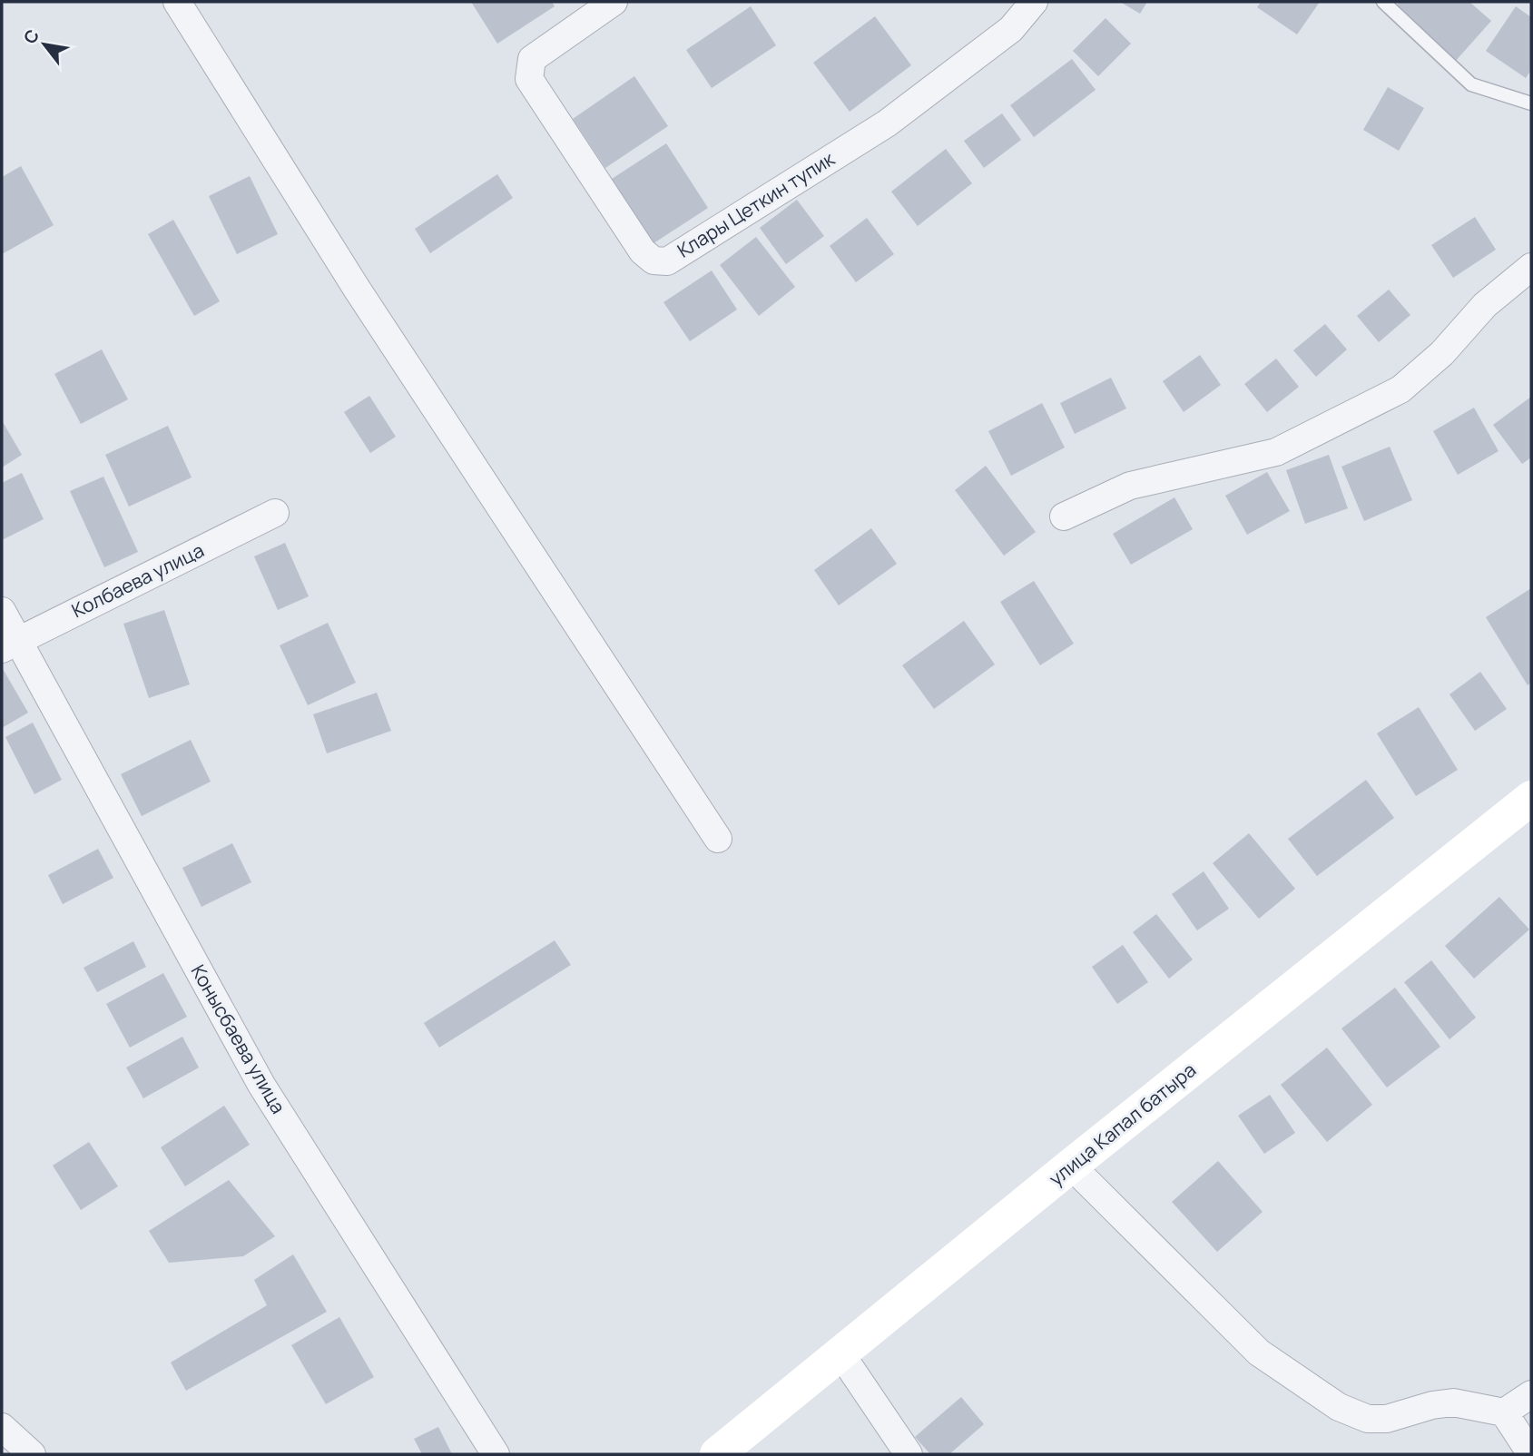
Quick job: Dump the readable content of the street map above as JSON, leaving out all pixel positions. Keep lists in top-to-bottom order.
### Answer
{
  "streets": {
    "main road": ["улица Капал батыра"],
    "street": ["Клары Цеткин тупик", "Колбаева улица", "Конысбаева улица"]
  },
  "crossings": [
    ["Колбаева улица", "Конысбаева улица"]
  ],
  "north": "top left"
}
